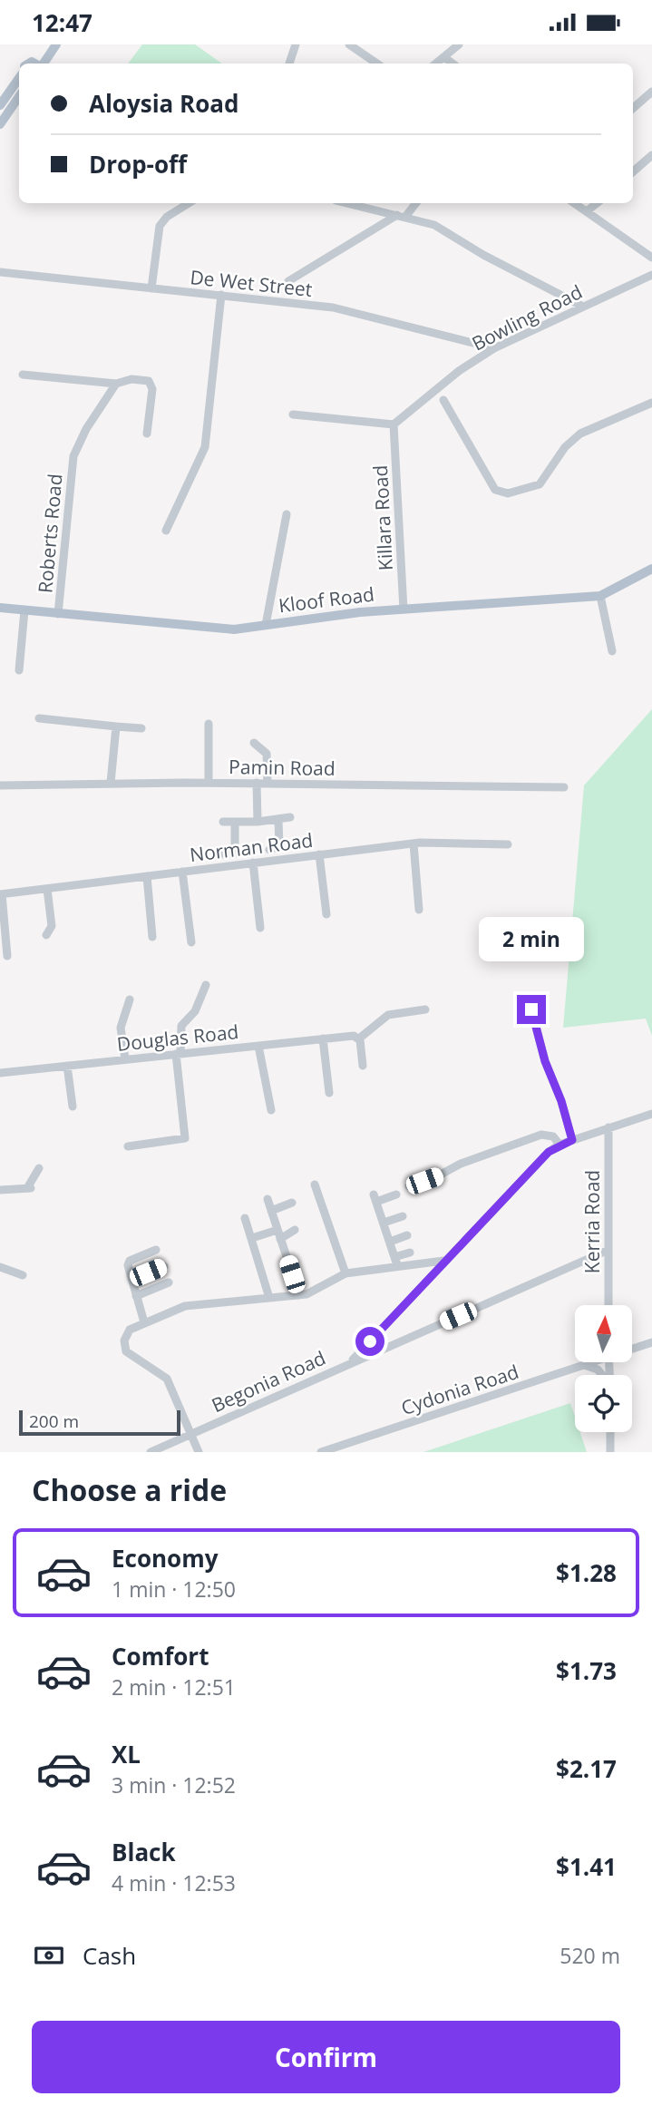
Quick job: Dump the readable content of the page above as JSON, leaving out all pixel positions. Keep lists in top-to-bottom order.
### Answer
{
  "streets": {
    "main road": ["Kloof Road"],
    "street": [
      "De Wet Street",
      "Bowling Road",
      "Killara Road",
      "Roberts Road",
      "Pamin Road",
      "Norman Road",
      "Douglas Road",
      "Kerria Road",
      "Begonia Road",
      "Cydonia Road"
    ]
  },
  "crossings": [
    ["De Wet Street", "Bowling Road"],
    ["Bowling Road", "Killara Road"],
    ["Killara Road", "Kloof Road"],
    ["Roberts Road", "Kloof Road"],
    ["Kerria Road", "Begonia Road"]
  ],
  "scale_bar": "200 m",
  "north": "top",
  "page": {
    "status": "12:47",
    "banner": ["Aloysia Road", "Drop-off"],
    "bubble": "2 min",
    "scale": "200 m",
    "heading": "Choose a ride",
    "list": [
      {
        "name": "Economy",
        "note": "1 min · 12:50",
        "value": "$1.28"
      },
      {
        "name": "Comfort",
        "note": "2 min · 12:51",
        "value": "$1.73"
      },
      {
        "name": "XL",
        "note": "3 min · 12:52",
        "value": "$2.17"
      },
      {
        "name": "Black",
        "note": "4 min · 12:53",
        "value": "$1.41"
      }
    ],
    "pay": ["Cash", "520 m"],
    "buttons": "Confirm"
  }
}
